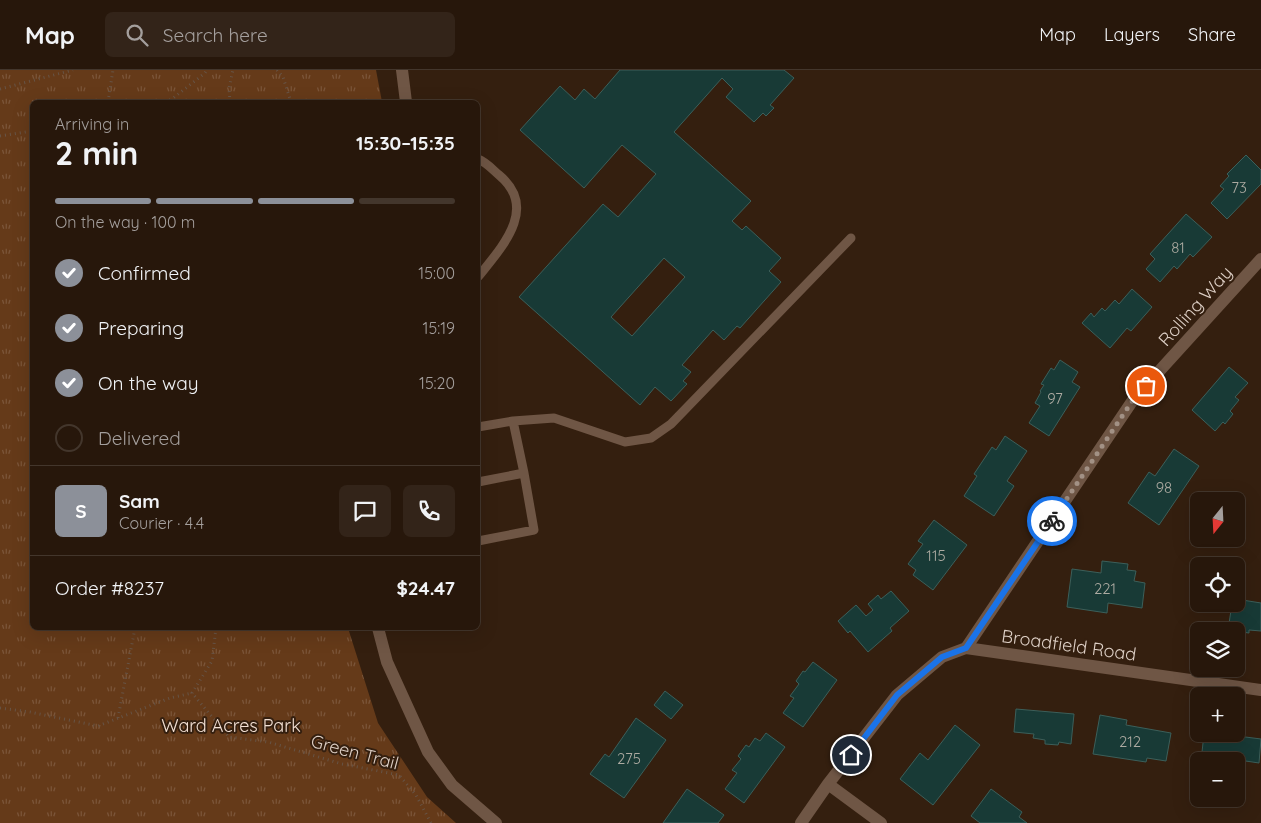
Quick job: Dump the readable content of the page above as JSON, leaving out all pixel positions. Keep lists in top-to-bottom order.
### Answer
{
  "streets": {
    "street": ["Rolling Way", "Broadfield Road"],
    "path": ["Green Trail"]
  },
  "crossings": [
    ["Rolling Way", "Broadfield Road"]
  ],
  "parks": ["Ward Acres Park"],
  "house_numbers": [
    "73",
    "81",
    "97",
    "98",
    "115",
    "221",
    "212",
    "275"
  ],
  "north": "bottom",
  "page": {
    "header": "Map",
    "search": "Search here",
    "nav": ["Map", "Layers", "Share"],
    "heading": ["2 min", "Arriving in", "15:30–15:35"],
    "panel": [
      "Sam",
      "Courier · 4.4",
      "Order #8237",
      "$24.47"
    ],
    "bar": "On the way · 100 m",
    "list": [
      ["Confirmed", "15:00"],
      ["Preparing", "15:19"],
      ["On the way", "15:20"],
      "Delivered"
    ],
    "round": "S",
    "map_buttons": ["+", "−"]
  }
}
